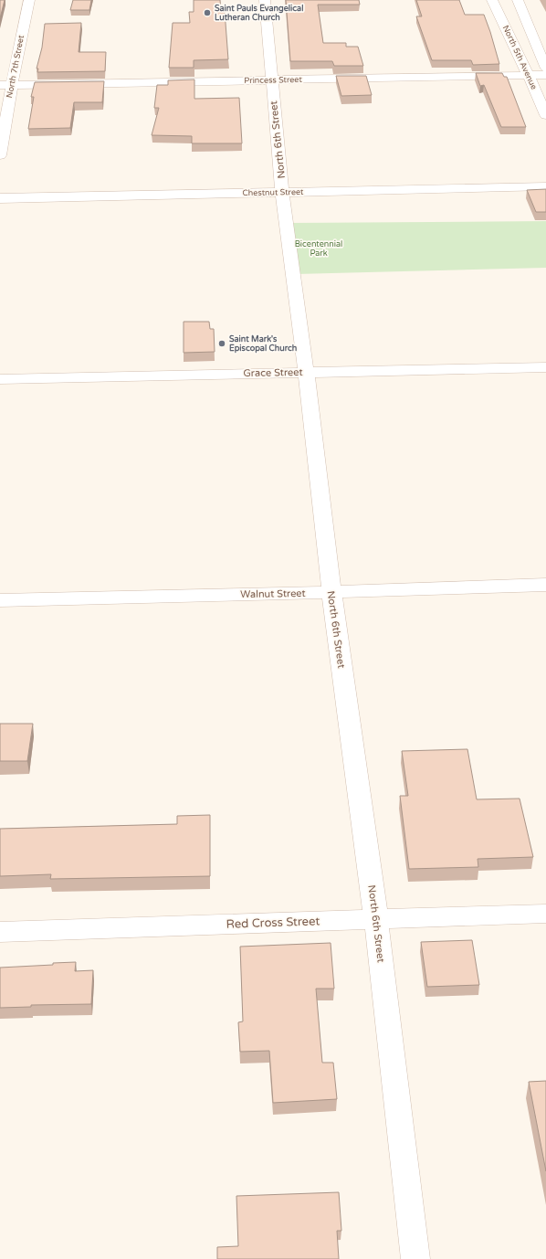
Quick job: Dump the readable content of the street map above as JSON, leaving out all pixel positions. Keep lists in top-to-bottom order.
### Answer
{
  "streets": {
    "street": [
      "North 5th Avenue",
      "North 7th Street",
      "Princess Street",
      "North 6th Street",
      "Chestnut Street",
      "Grace Street",
      "Walnut Street",
      "Red Cross Street"
    ]
  },
  "crossings": [
    ["North 5th Avenue", "Princess Street"],
    ["North 7th Street", "Princess Street"],
    ["Princess Street", "North 6th Street"],
    ["North 6th Street", "Chestnut Street"],
    ["North 6th Street", "Grace Street"],
    ["North 6th Street", "Walnut Street"],
    ["North 6th Street", "Red Cross Street"]
  ],
  "parks": ["Bicentennial Park"],
  "places": ["Saint Pauls Evangelical Lutheran Church", "Saint Mark's Episcopal Church"]
}
